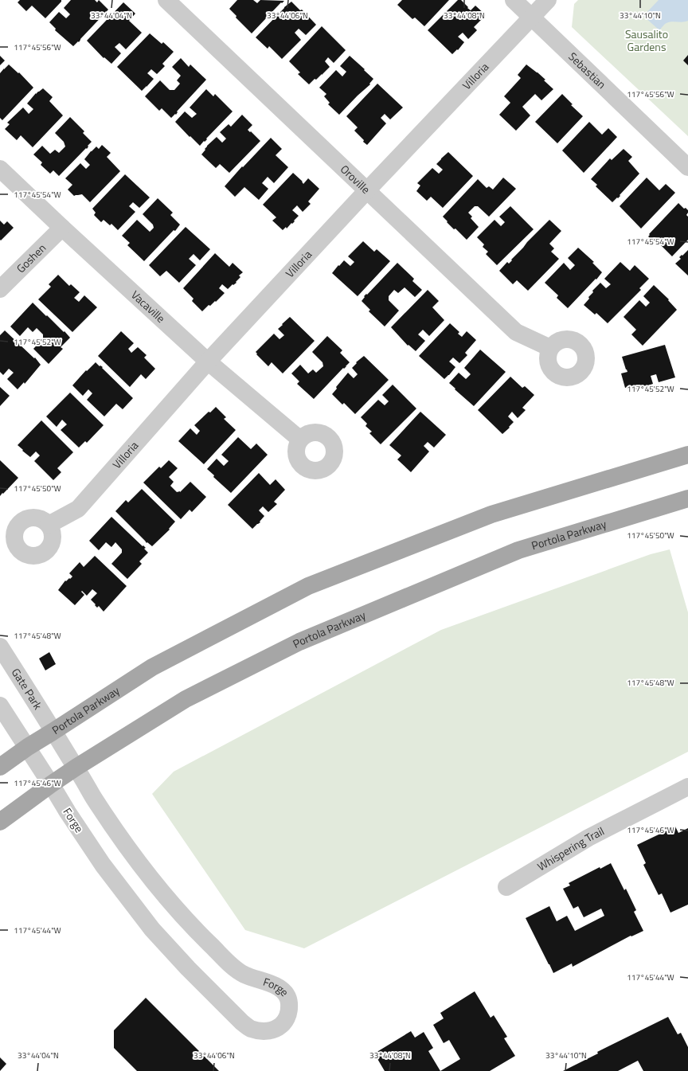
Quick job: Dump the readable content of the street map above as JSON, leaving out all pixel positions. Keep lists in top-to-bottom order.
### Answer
{
  "streets": {
    "main road": ["Portola Parkway"],
    "street": [
      "Sebastian",
      "Villoria",
      "Oroville",
      "Goshen",
      "Vacaville",
      "Gate Park",
      "Forge",
      "Whispering Trail"
    ]
  },
  "crossings": [
    ["Sebastian", "Villoria"],
    ["Villoria", "Oroville"],
    ["Villoria", "Vacaville"],
    ["Goshen", "Vacaville"],
    ["Portola Parkway", "Gate Park"],
    ["Portola Parkway", "Forge"],
    ["Gate Park", "Forge"]
  ],
  "parks": ["Sausalito Gardens"],
  "coordinates": [
    "33°44'04\"N",
    "33°44'06\"N",
    "33°44'08\"N",
    "33°44'10\"N",
    "117°45'56\"W",
    "117°45'54\"W",
    "117°45'52\"W",
    "117°45'50\"W",
    "117°45'48\"W",
    "117°45'46\"W",
    "117°45'44\"W"
  ]
}
